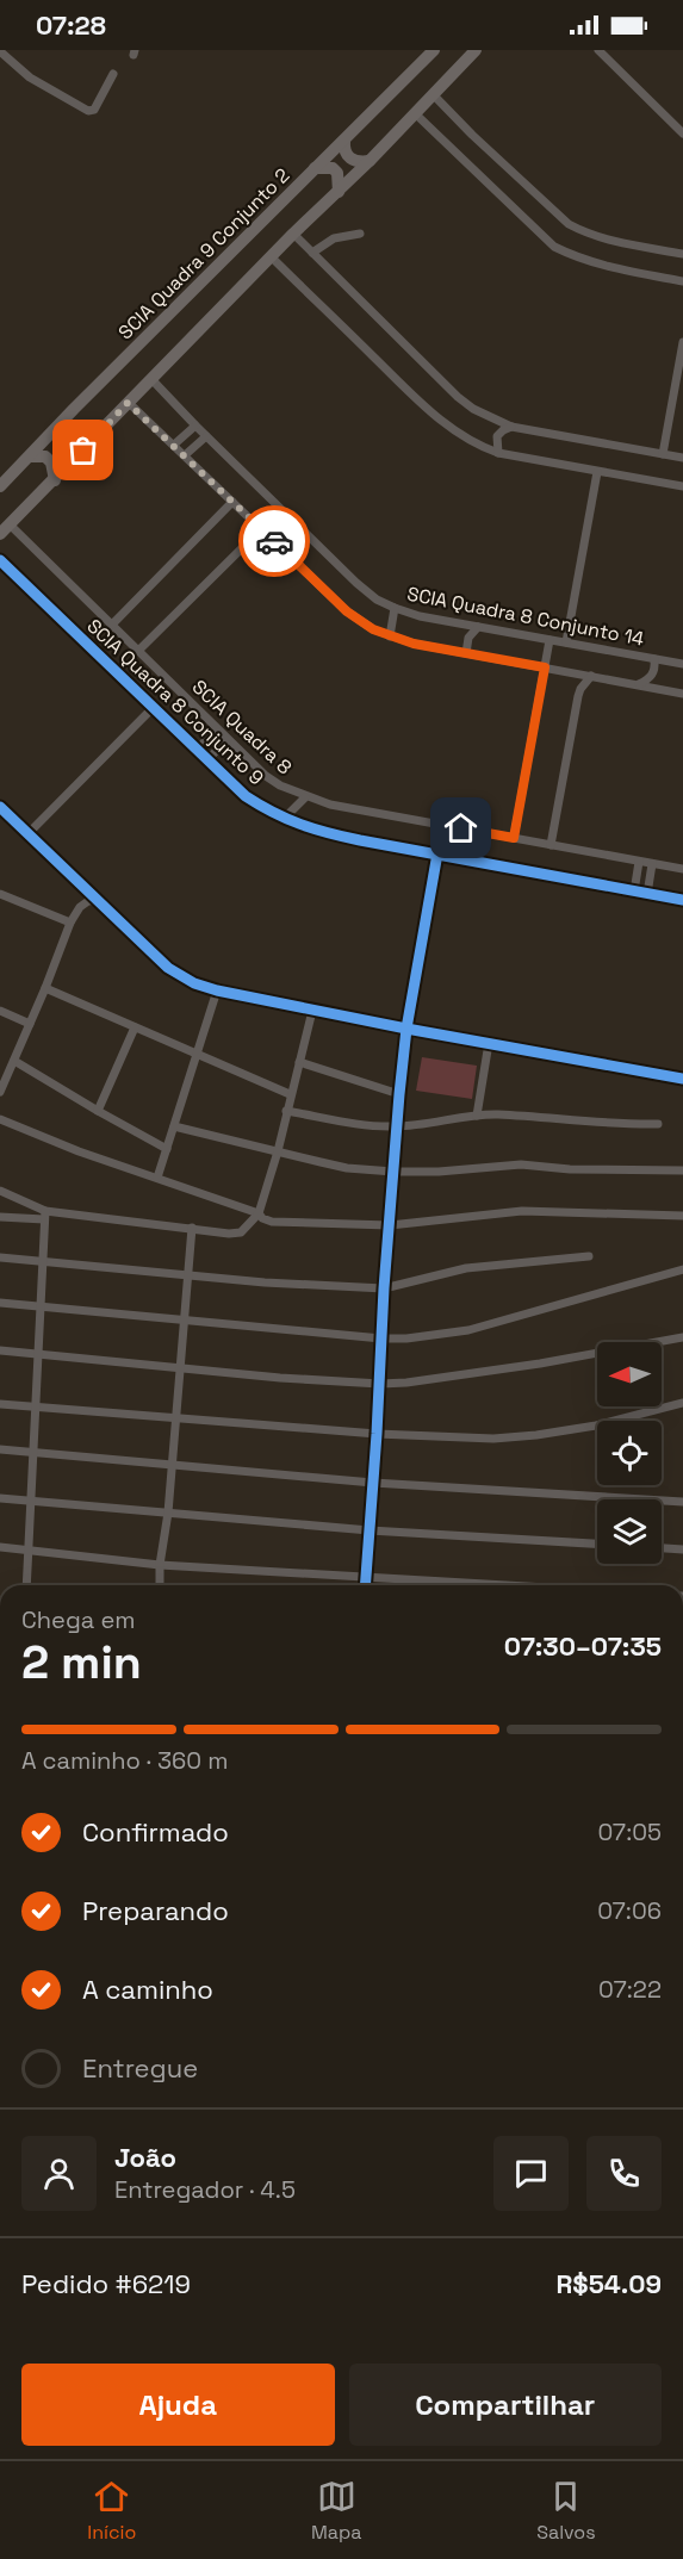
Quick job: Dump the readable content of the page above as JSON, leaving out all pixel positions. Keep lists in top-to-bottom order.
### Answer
{
  "streets": {
    "street": [
      "SCIA Quadra 9 Conjunto 2",
      "SCIA Quadra 8 Conjunto 14",
      "SCIA Quadra 8 Conjunto 9",
      "SCIA Quadra 8"
    ]
  },
  "north": "left",
  "page": {
    "status": "07:28",
    "heading": ["2 min", "Chega em", "07:30–07:35"],
    "panel": [
      "João",
      "Entregador · 4.5",
      "Pedido #6219",
      "R$54.09"
    ],
    "bar": "A caminho · 360 m",
    "list": [
      ["Confirmado", "07:05"],
      ["Preparando", "07:06"],
      ["A caminho", "07:22"],
      "Entregue"
    ],
    "buttons": ["Ajuda", "Compartilhar"],
    "tabs": ["Início", "Mapa", "Salvos"]
  }
}
